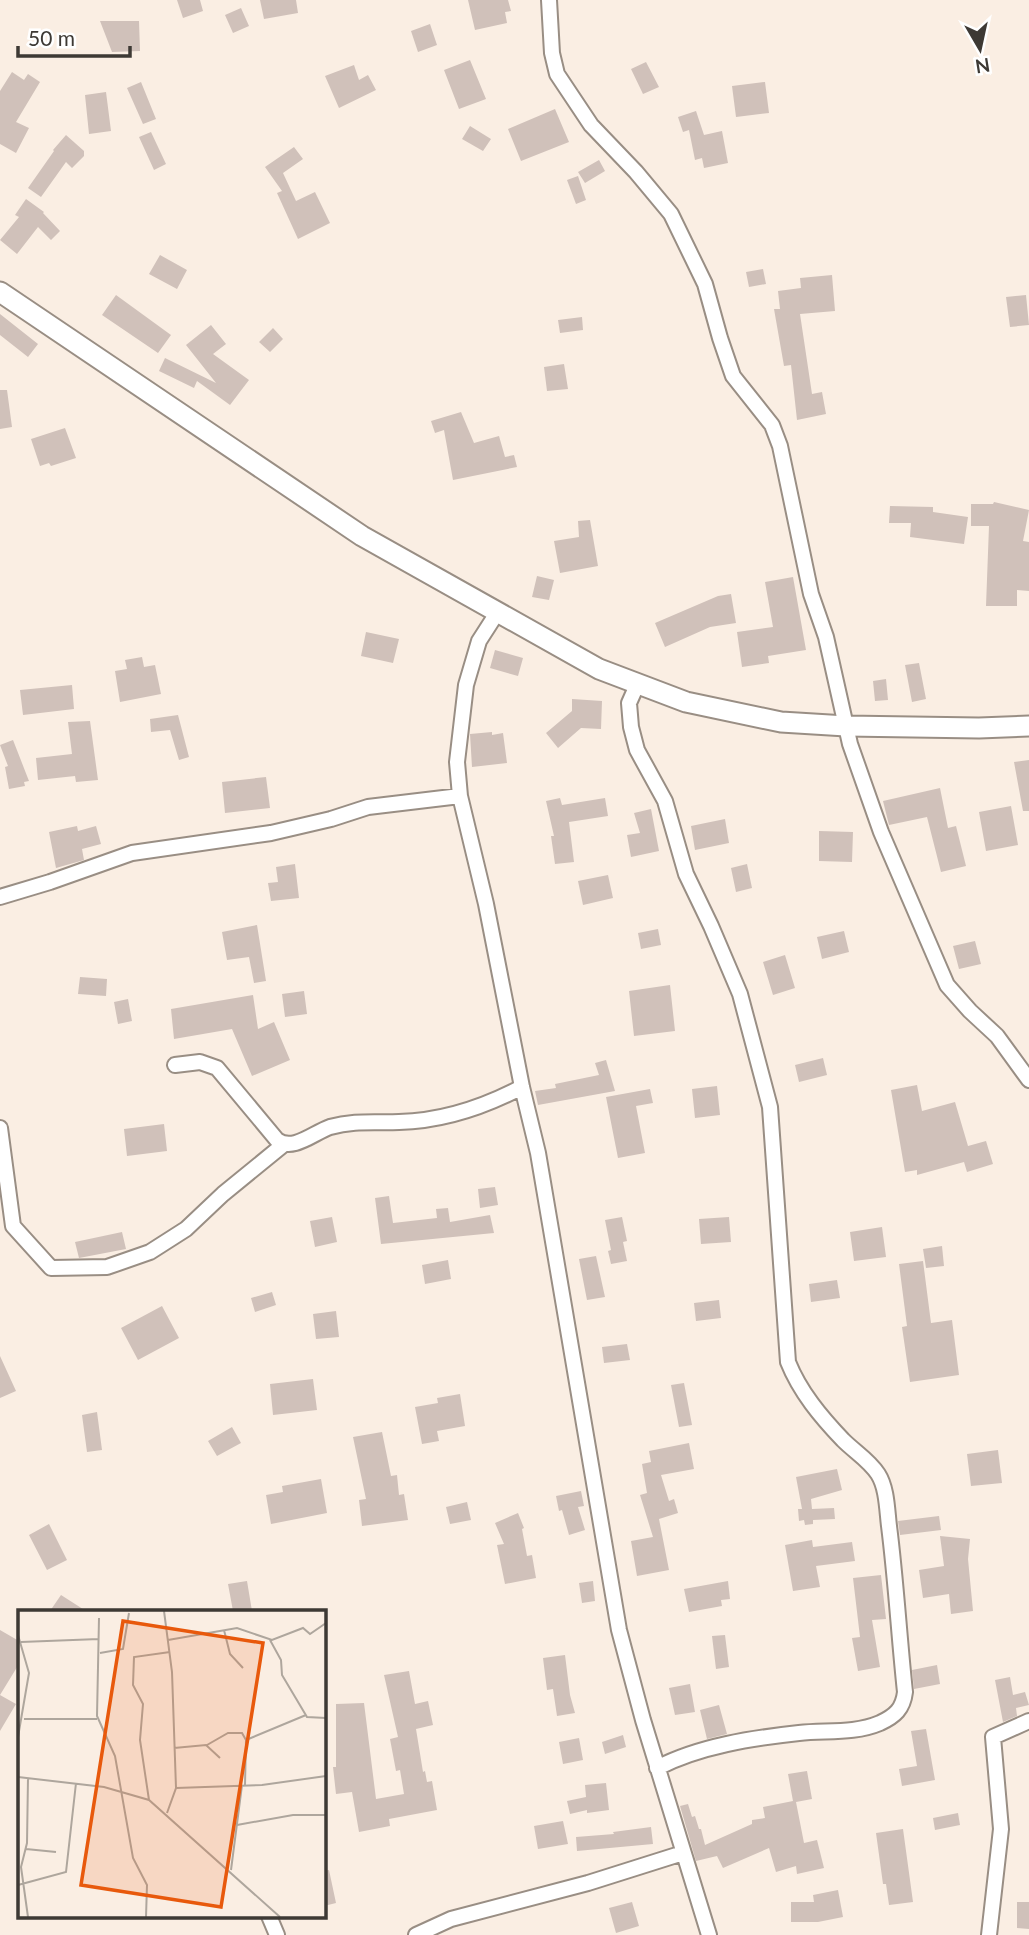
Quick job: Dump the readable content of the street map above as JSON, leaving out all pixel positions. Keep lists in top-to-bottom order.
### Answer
{
  "scale_bar": "50 m",
  "north": "bottom"
}
